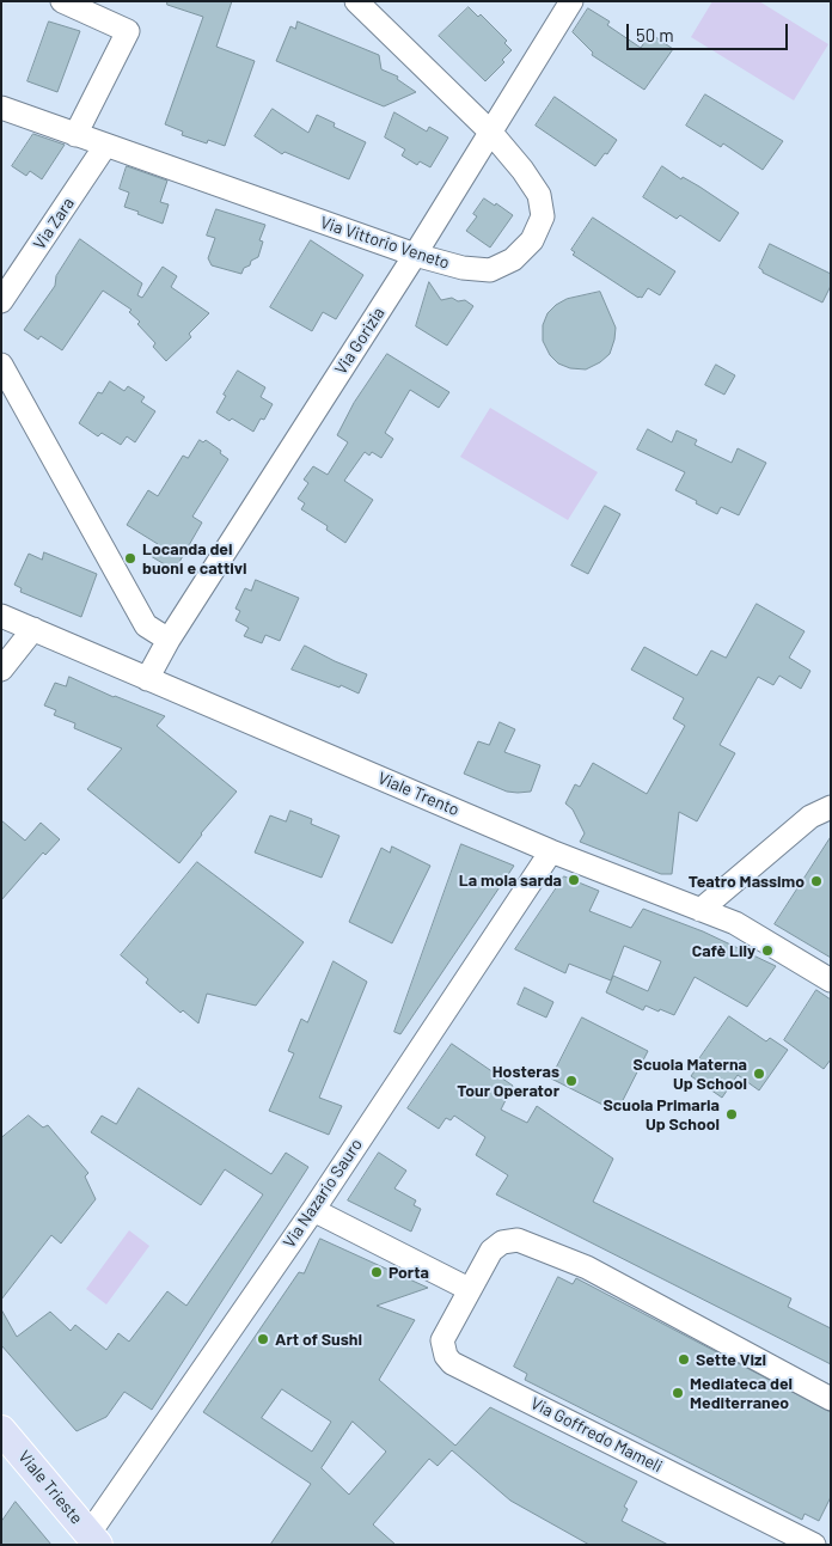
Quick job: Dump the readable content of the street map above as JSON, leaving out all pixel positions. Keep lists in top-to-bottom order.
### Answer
{
  "streets": {
    "main road": ["Viale Trieste"],
    "street": [
      "Via Zara",
      "Via Vittorio Veneto",
      "Via Gorizia",
      "Viale Trento",
      "Via Nazario Sauro",
      "Via Goffredo Mameli"
    ]
  },
  "crossings": [
    ["Via Zara", "Via Vittorio Veneto"],
    ["Via Vittorio Veneto", "Via Gorizia"],
    ["Via Gorizia", "Viale Trento"],
    ["Viale Trento", "Via Nazario Sauro"],
    ["Via Nazario Sauro", "Viale Trieste"]
  ],
  "places": [
    "Locanda dei buoni e cattivi",
    "La mola sarda",
    "Teatro Massimo",
    "Cafè Lily",
    "Scuola Materna Up School",
    "Hosteras Tour Operator",
    "Scuola Primaria Up School",
    "Porta",
    "Art of Sushi",
    "Sette Vizi",
    "Mediateca del Mediterraneo"
  ],
  "scale_bar": "50 m"
}
